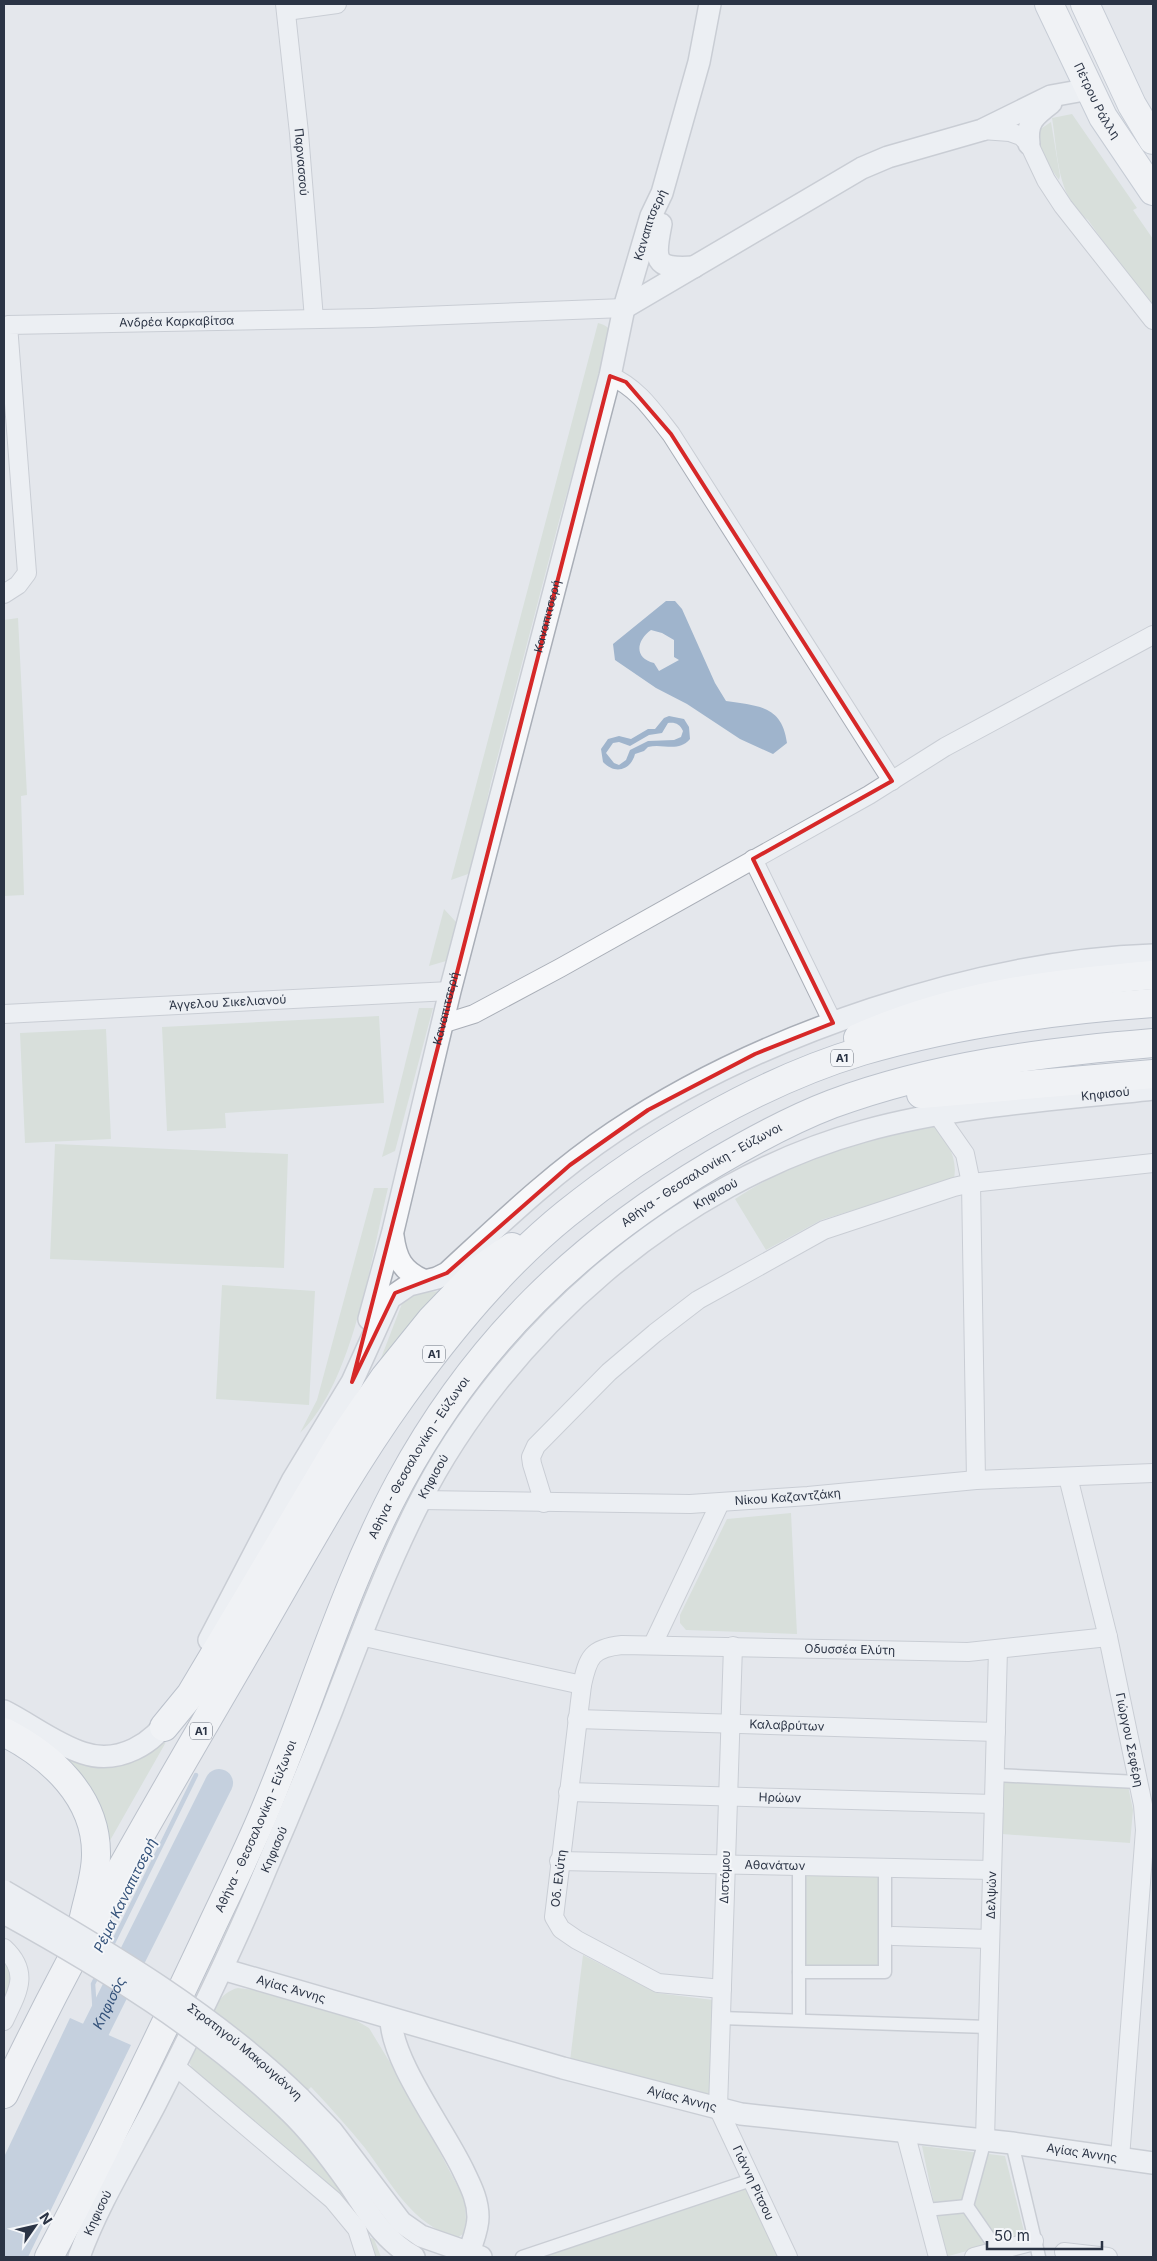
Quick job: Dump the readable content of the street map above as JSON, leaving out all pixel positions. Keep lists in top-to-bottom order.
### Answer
{
  "streets": {
    "main road": ["Πέτρου Ράλλη", "Α1", "Αθήνα - Θεσσαλονίκη - Εύζωνοι"],
    "street": [
      "Παρνασσού",
      "Καναπιτσερή",
      "Ανδρέα Καρκαβίτσα",
      "Άγγελου Σικελιανού",
      "Κηφισού",
      "Νίκου Καζαντζάκη",
      "Οδυσσέα Ελύτη",
      "Καλαβρύτων",
      "Γιώργου Σεφέρη",
      "Ηρώων",
      "Αθανάτων",
      "Διστόμου",
      "Οδ. Ελύτη",
      "Δελψών",
      "Αγίας Άννης",
      "Στρατηγού Μακρυγιάννη",
      "Γιάννη Ρίτσου"
    ]
  },
  "crossings": [
    ["Παρνασσού", "Ανδρέα Καρκαβίτσα"],
    ["Καναπιτσερή", "Ανδρέα Καρκαβίτσα"],
    ["Καναπιτσερή", "Άγγελου Σικελιανού"],
    ["Κηφισού", "Νίκου Καζαντζάκη"],
    ["Κηφισού", "Αγίας Άννης"],
    ["Νίκου Καζαντζάκη", "Γιώργου Σεφέρη"],
    ["Οδυσσέα Ελύτη", "Γιώργου Σεφέρη"],
    ["Οδυσσέα Ελύτη", "Διστόμου"],
    ["Οδυσσέα Ελύτη", "Οδ. Ελύτη"],
    ["Οδυσσέα Ελύτη", "Δελψών"],
    ["Καλαβρύτων", "Διστόμου"],
    ["Καλαβρύτων", "Οδ. Ελύτη"],
    ["Καλαβρύτων", "Δελψών"],
    ["Γιώργου Σεφέρη", "Αγίας Άννης"],
    ["Ηρώων", "Διστόμου"],
    ["Ηρώων", "Οδ. Ελύτη"],
    ["Ηρώων", "Δελψών"],
    ["Αθανάτων", "Διστόμου"],
    ["Αθανάτων", "Οδ. Ελύτη"],
    ["Αθανάτων", "Δελψών"],
    ["Διστόμου", "Οδ. Ελύτη"],
    ["Διστόμου", "Αγίας Άννης"],
    ["Διστόμου", "Γιάννη Ρίτσου"],
    ["Δελψών", "Αγίας Άννης"],
    ["Αγίας Άννης", "Γιάννη Ρίτσου"]
  ],
  "water": ["Ρέμα Καναπιτσερή", "Κηφισός"],
  "scale_bar": "50 m",
  "north": "top right"
}
